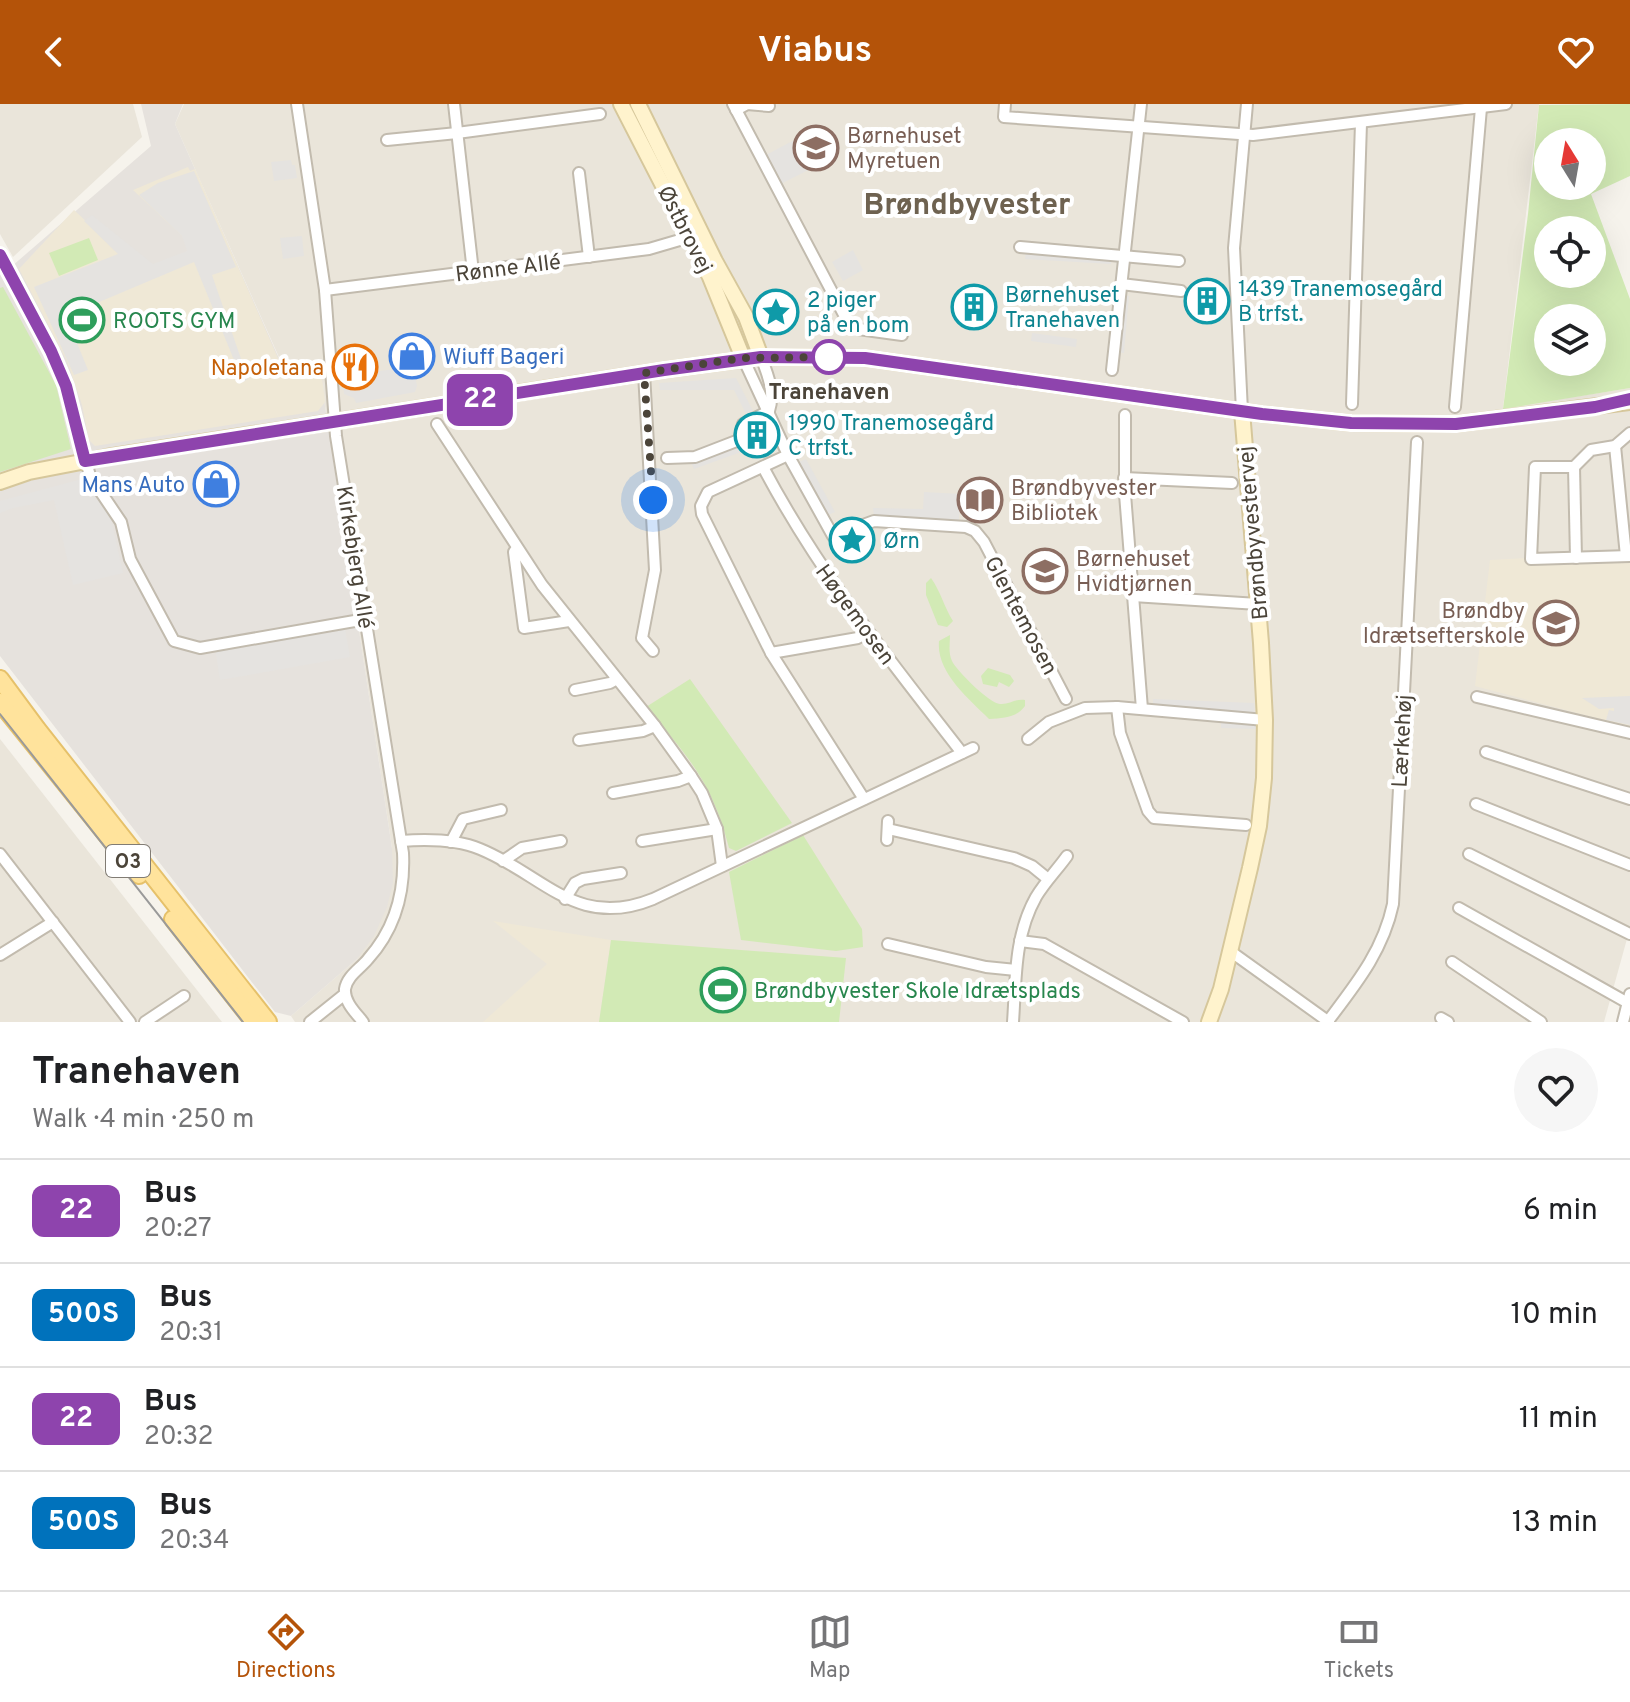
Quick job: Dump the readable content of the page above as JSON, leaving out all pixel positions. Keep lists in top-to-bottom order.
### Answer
{
  "streets": {
    "main road": ["O3"],
    "street": [
      "Østbrovej",
      "Rønne Allé",
      "Brøndbyvestervej",
      "Kirkebjerg Allé",
      "Høgemosen",
      "Glentemosen",
      "Lærkehøj"
    ]
  },
  "crossings": [
    ["Østbrovej", "Rønne Allé"],
    ["Østbrovej", "Glentemosen"],
    ["Rønne Allé", "Kirkebjerg Allé"],
    ["Brøndbyvestervej", "Lærkehøj"]
  ],
  "districts": ["Brøndbyvester"],
  "places": {
    "school or university": ["Børnehuset Myretuen", "Børnehuset Hvidtjørnen", "Brøndby Idrætsefterskole"],
    "building": ["1439 Tranemosegård B trfst.", "Børnehuset Tranehaven", "1990 Tranemosegård C trfst."],
    "place": ["2 piger på en bom", "Ørn"],
    "sports": ["ROOTS GYM", "Brøndbyvester Skole Idrætsplads"],
    "shop": ["Wiuff Bageri", "Mans Auto"],
    "other": ["Tranehaven"],
    "restaurant": ["Napoletana"],
    "library": ["Brøndbyvester Bibliotek"]
  },
  "lines": ["bus line 22"],
  "north": "top",
  "page": {
    "header": "Viabus",
    "on_map": "22",
    "heading": ["Tranehaven", "Walk · 4 min · 250 m"],
    "list": [
      {
        "mark": "22",
        "name": "Bus",
        "note": "20:27",
        "value": "6 min"
      },
      {
        "mark": "500S",
        "name": "Bus",
        "note": "20:31",
        "value": "10 min"
      },
      {
        "mark": "22",
        "name": "Bus",
        "note": "20:32",
        "value": "11 min"
      },
      {
        "mark": "500S",
        "name": "Bus",
        "note": "20:34",
        "value": "13 min"
      }
    ],
    "tabs": ["Directions", "Map", "Tickets"]
  }
}
